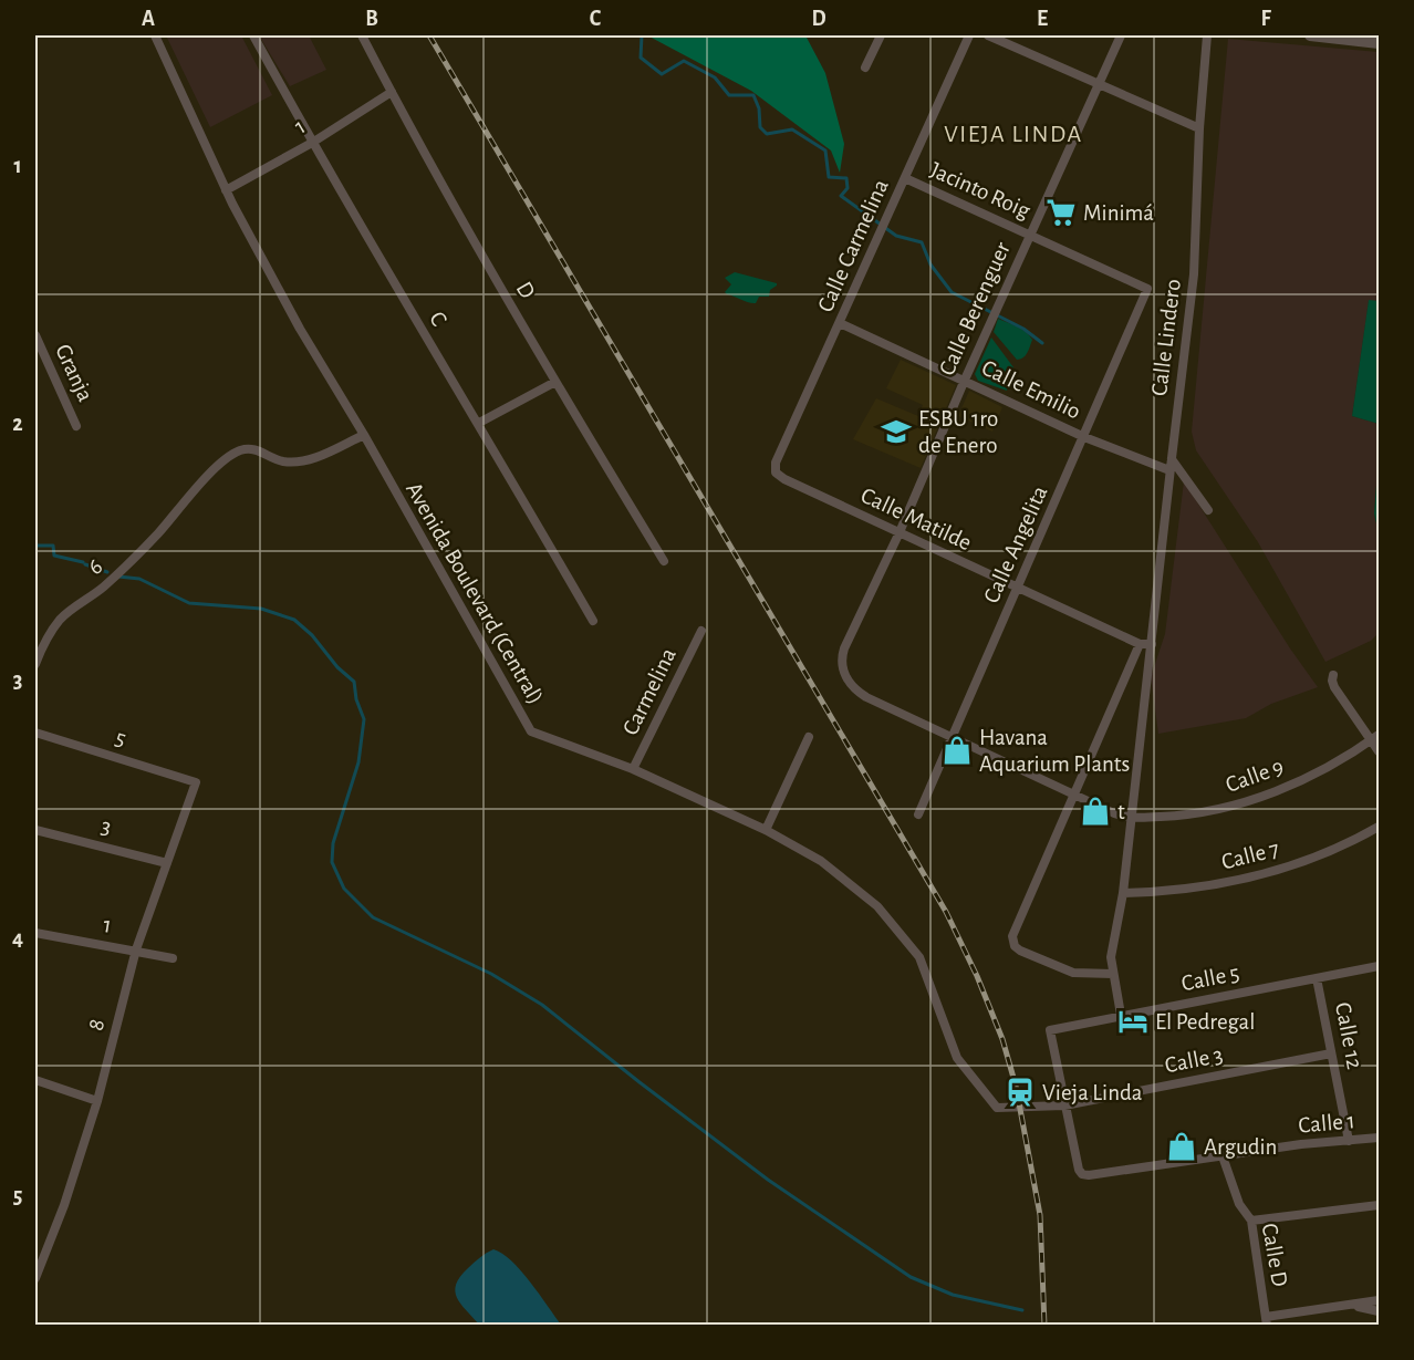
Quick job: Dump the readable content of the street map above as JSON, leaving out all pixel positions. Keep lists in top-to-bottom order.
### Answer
{
  "streets": {
    "street": [
      "1",
      "Jacinto Roig",
      "Calle Carmelina",
      "D",
      "Calle Berenguer",
      "C",
      "Calle Lindero",
      "Granja",
      "Calle Emilio",
      "Calle Matilde",
      "Calle Angelita",
      "6",
      "Avenida Boulevard (Central)",
      "Carmelina",
      "5",
      "Calle 9",
      "3",
      "Calle 7",
      "Calle 5",
      "8",
      "Calle 12",
      "Calle 3",
      "Calle 1",
      "Calle D"
    ]
  },
  "crossings": [
    ["1", "D"],
    ["1", "C"],
    ["1", "Avenida Boulevard (Central)"],
    ["1", "8"],
    ["Jacinto Roig", "Calle Carmelina"],
    ["Jacinto Roig", "Calle Berenguer"],
    ["Jacinto Roig", "Calle Angelita"],
    ["Calle Carmelina", "Calle Emilio"],
    ["Calle Carmelina", "Calle Matilde"],
    ["Calle Berenguer", "Calle Emilio"],
    ["Calle Berenguer", "Calle Matilde"],
    ["Calle Berenguer", "Calle Angelita"],
    ["Calle Lindero", "Calle Emilio"],
    ["Calle Lindero", "Calle Matilde"],
    ["Calle Lindero", "Calle 9"],
    ["Calle Lindero", "Calle 7"],
    ["Calle Lindero", "Calle 5"],
    ["Calle Emilio", "Calle Angelita"],
    ["Calle Matilde", "Calle Angelita"],
    ["6", "Avenida Boulevard (Central)"],
    ["Avenida Boulevard (Central)", "Carmelina"],
    ["Avenida Boulevard (Central)", "Calle 5"],
    ["Avenida Boulevard (Central)", "Calle 3"],
    ["Avenida Boulevard (Central)", "Calle 1"],
    ["5", "8"],
    ["3", "8"],
    ["Calle 5", "Calle 12"],
    ["Calle 5", "Calle 3"],
    ["Calle 5", "Calle 1"],
    ["Calle 12", "Calle 3"],
    ["Calle 12", "Calle 1"],
    ["Calle 3", "Calle 1"],
    ["Calle 1", "Calle D"]
  ],
  "districts": ["VIEJA LINDA"],
  "places": {
    "supermarket": ["Minimá"],
    "school or university": ["ESBU 1ro de Enero"],
    "shop": ["Havana Aquarium Plants", "t", "Argudin"],
    "hotel": ["El Pedregal"],
    "station": ["Vieja Linda"]
  },
  "grid": {
    "columns": [
      "A",
      "B",
      "C",
      "D",
      "E",
      "F"
    ],
    "rows": [
      "1",
      "2",
      "3",
      "4",
      "5"
    ]
  }
}
